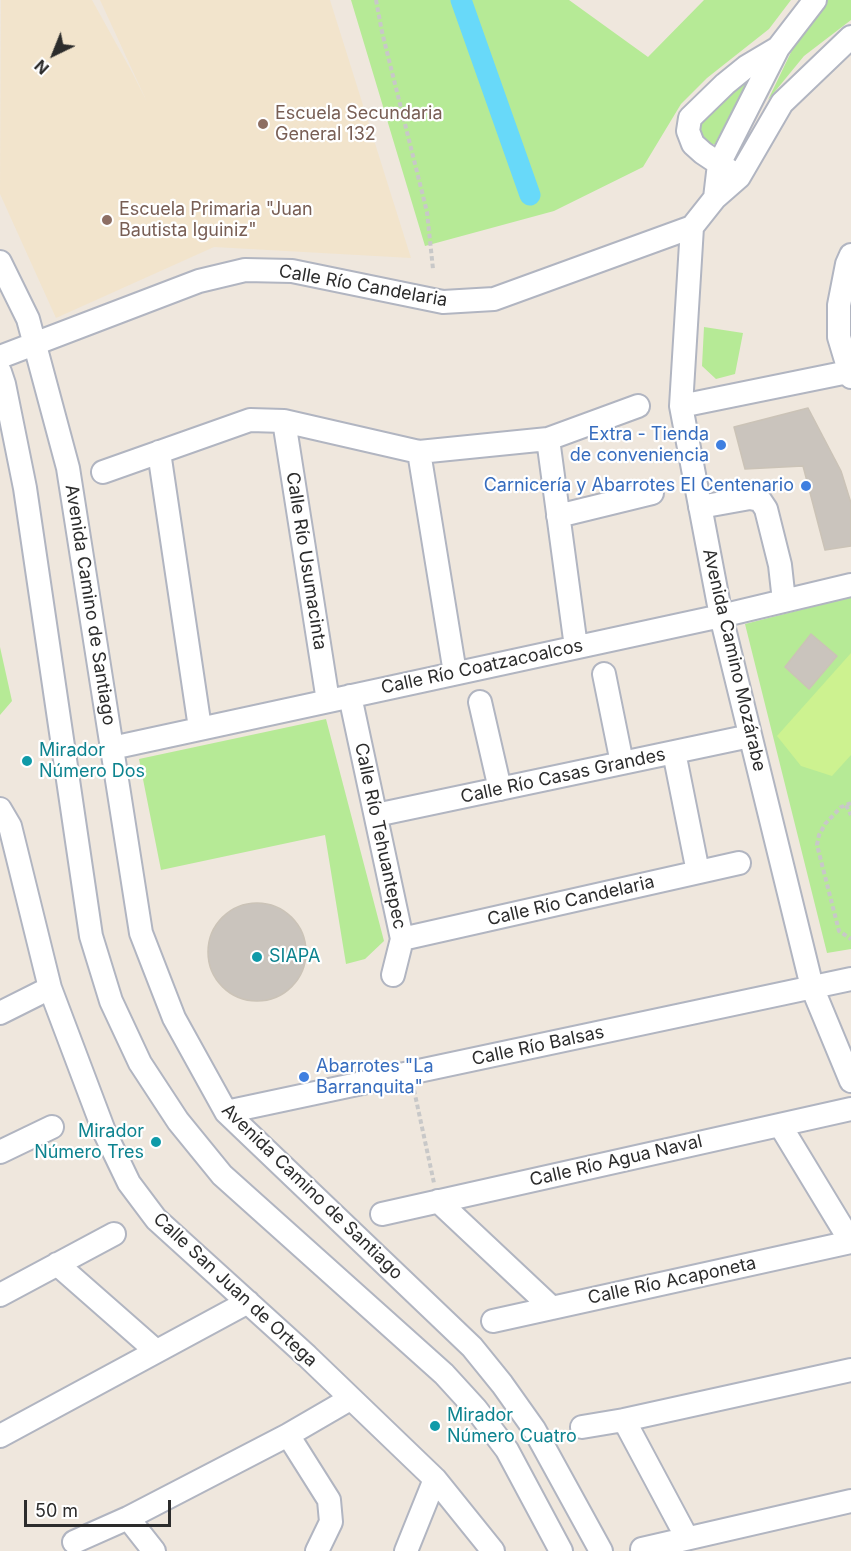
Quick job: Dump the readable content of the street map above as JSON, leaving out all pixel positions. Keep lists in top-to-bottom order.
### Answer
{
  "streets": {
    "street": [
      "Calle Río Candelaria",
      "Calle Río Usumacinta",
      "Avenida Camino de Santiago",
      "Avenida Camino Mozárabe",
      "Calle Río Coatzacoalcos",
      "Calle Río Casas Grandes",
      "Calle Río Tehuantepec",
      "Calle Río Balsas",
      "Calle Río Agua Naval",
      "Calle Río Acaponeta",
      "Calle San Juan de Ortega"
    ]
  },
  "crossings": [
    ["Calle Río Candelaria", "Avenida Camino de Santiago"],
    ["Calle Río Candelaria", "Avenida Camino Mozárabe"],
    ["Calle Río Candelaria", "Calle Río Tehuantepec"],
    ["Calle Río Usumacinta", "Calle Río Coatzacoalcos"],
    ["Avenida Camino de Santiago", "Calle Río Coatzacoalcos"],
    ["Avenida Camino de Santiago", "Calle Río Balsas"],
    ["Avenida Camino Mozárabe", "Calle Río Coatzacoalcos"],
    ["Avenida Camino Mozárabe", "Calle Río Casas Grandes"],
    ["Avenida Camino Mozárabe", "Calle Río Balsas"],
    ["Calle Río Coatzacoalcos", "Calle Río Tehuantepec"],
    ["Calle Río Casas Grandes", "Calle Río Tehuantepec"]
  ],
  "places": [
    "Escuela Secundaria General 132",
    "Escuela Primaria \"Juan Bautista Iguiniz\"",
    "Extra - Tienda de conveniencia",
    "Carnicería y Abarrotes El Centenario",
    "Mirador Número Dos",
    "SIAPA",
    "Abarrotes \"La Barranquita\"",
    "Mirador Número Tres",
    "Mirador Número Cuatro"
  ],
  "scale_bar": "50 m",
  "north": "bottom left"
}
